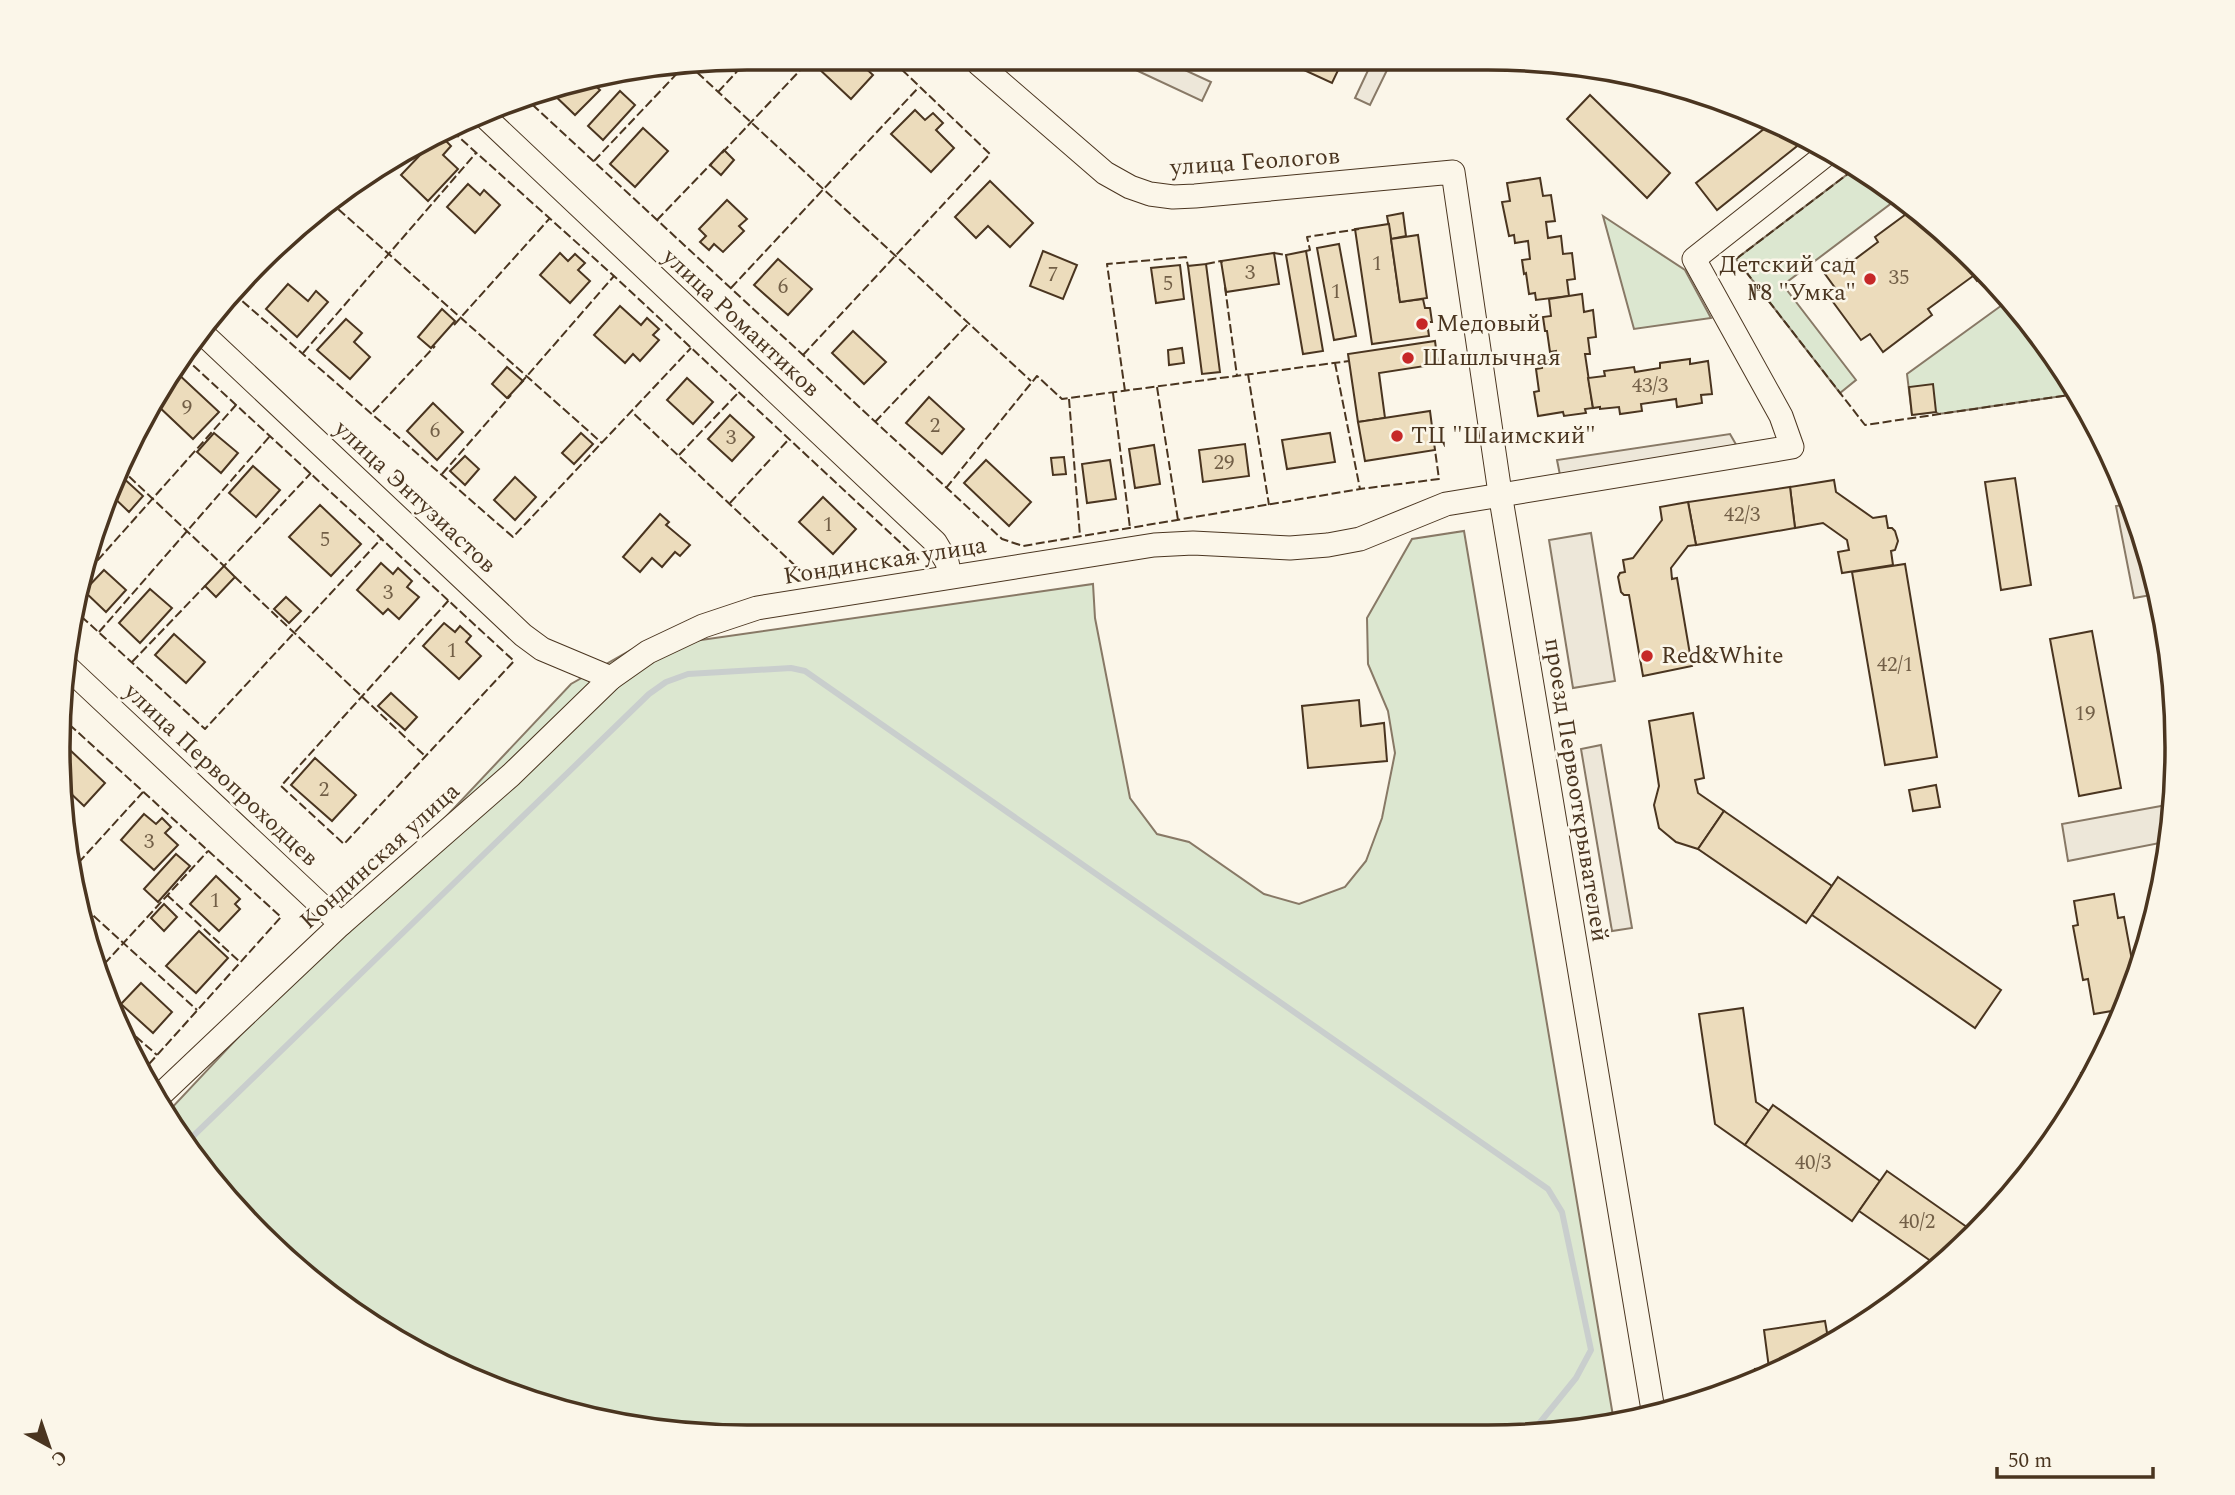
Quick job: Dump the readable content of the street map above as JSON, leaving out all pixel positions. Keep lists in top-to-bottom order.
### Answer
{
  "streets": {
    "street": [
      "улица Геологов",
      "улица Романтиков",
      "улица Энтузиастов",
      "Кондинская улица",
      "улица Первопроходцев",
      "проезд Первооткрывателей"
    ]
  },
  "crossings": [
    ["улица Геологов", "проезд Первооткрывателей"],
    ["улица Романтиков", "Кондинская улица"],
    ["улица Энтузиастов", "Кондинская улица"],
    ["Кондинская улица", "улица Первопроходцев"],
    ["Кондинская улица", "проезд Первооткрывателей"]
  ],
  "places": [
    "Детский сад №8 \"Умка\"",
    "Медовый",
    "Шашлычная",
    "ТЦ \"Шаимский\"",
    "Red&White"
  ],
  "house_numbers": [
    "1",
    "3",
    "7",
    "35",
    "5",
    "6",
    "1",
    "43/3",
    "9",
    "2",
    "6",
    "3",
    "29",
    "42/3",
    "1",
    "5",
    "3",
    "1",
    "42/1",
    "19",
    "2",
    "3",
    "1",
    "40/3",
    "40/2"
  ],
  "scale_bar": "50 m",
  "north": "bottom right"
}
